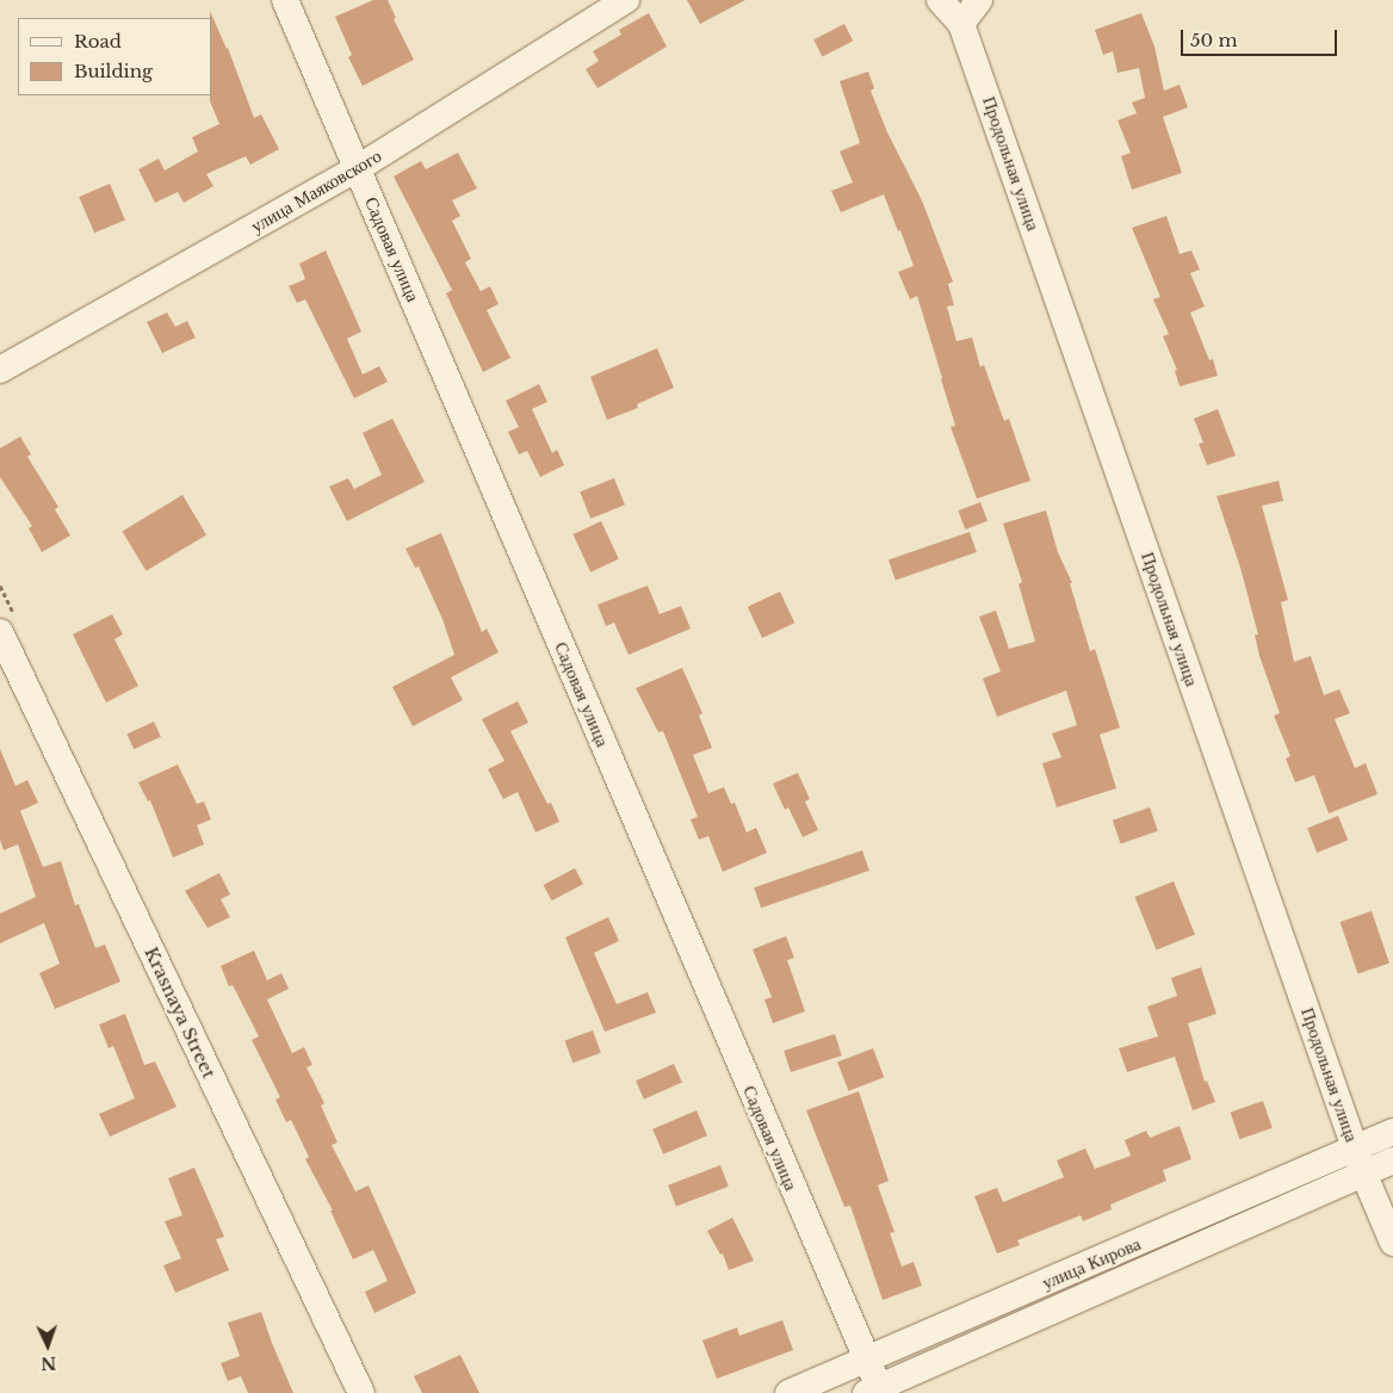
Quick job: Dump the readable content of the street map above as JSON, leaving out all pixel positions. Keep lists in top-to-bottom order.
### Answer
{
  "streets": {
    "street": [
      "Продольная улица",
      "улица Маяковского",
      "Садовая улица",
      "Krasnaya Street",
      "улица Кирова"
    ]
  },
  "crossings": [
    ["Продольная улица", "улица Кирова"],
    ["улица Маяковского", "Садовая улица"],
    ["Садовая улица", "улица Кирова"]
  ],
  "legend": ["Road", "Building"],
  "scale_bar": "50 m",
  "north": "bottom"
}
